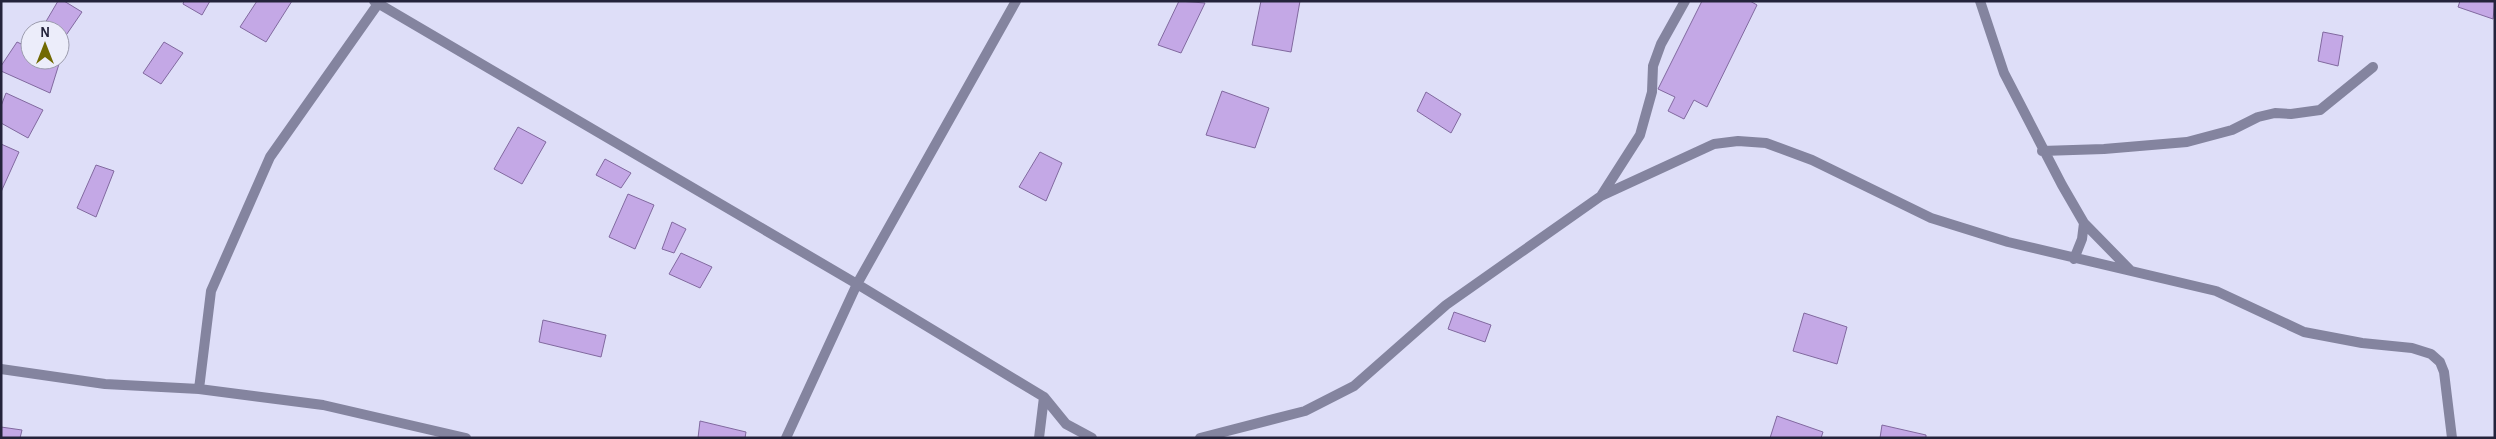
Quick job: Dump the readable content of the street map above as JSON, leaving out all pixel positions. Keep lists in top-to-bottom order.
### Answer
{
  "north": "top"
}
